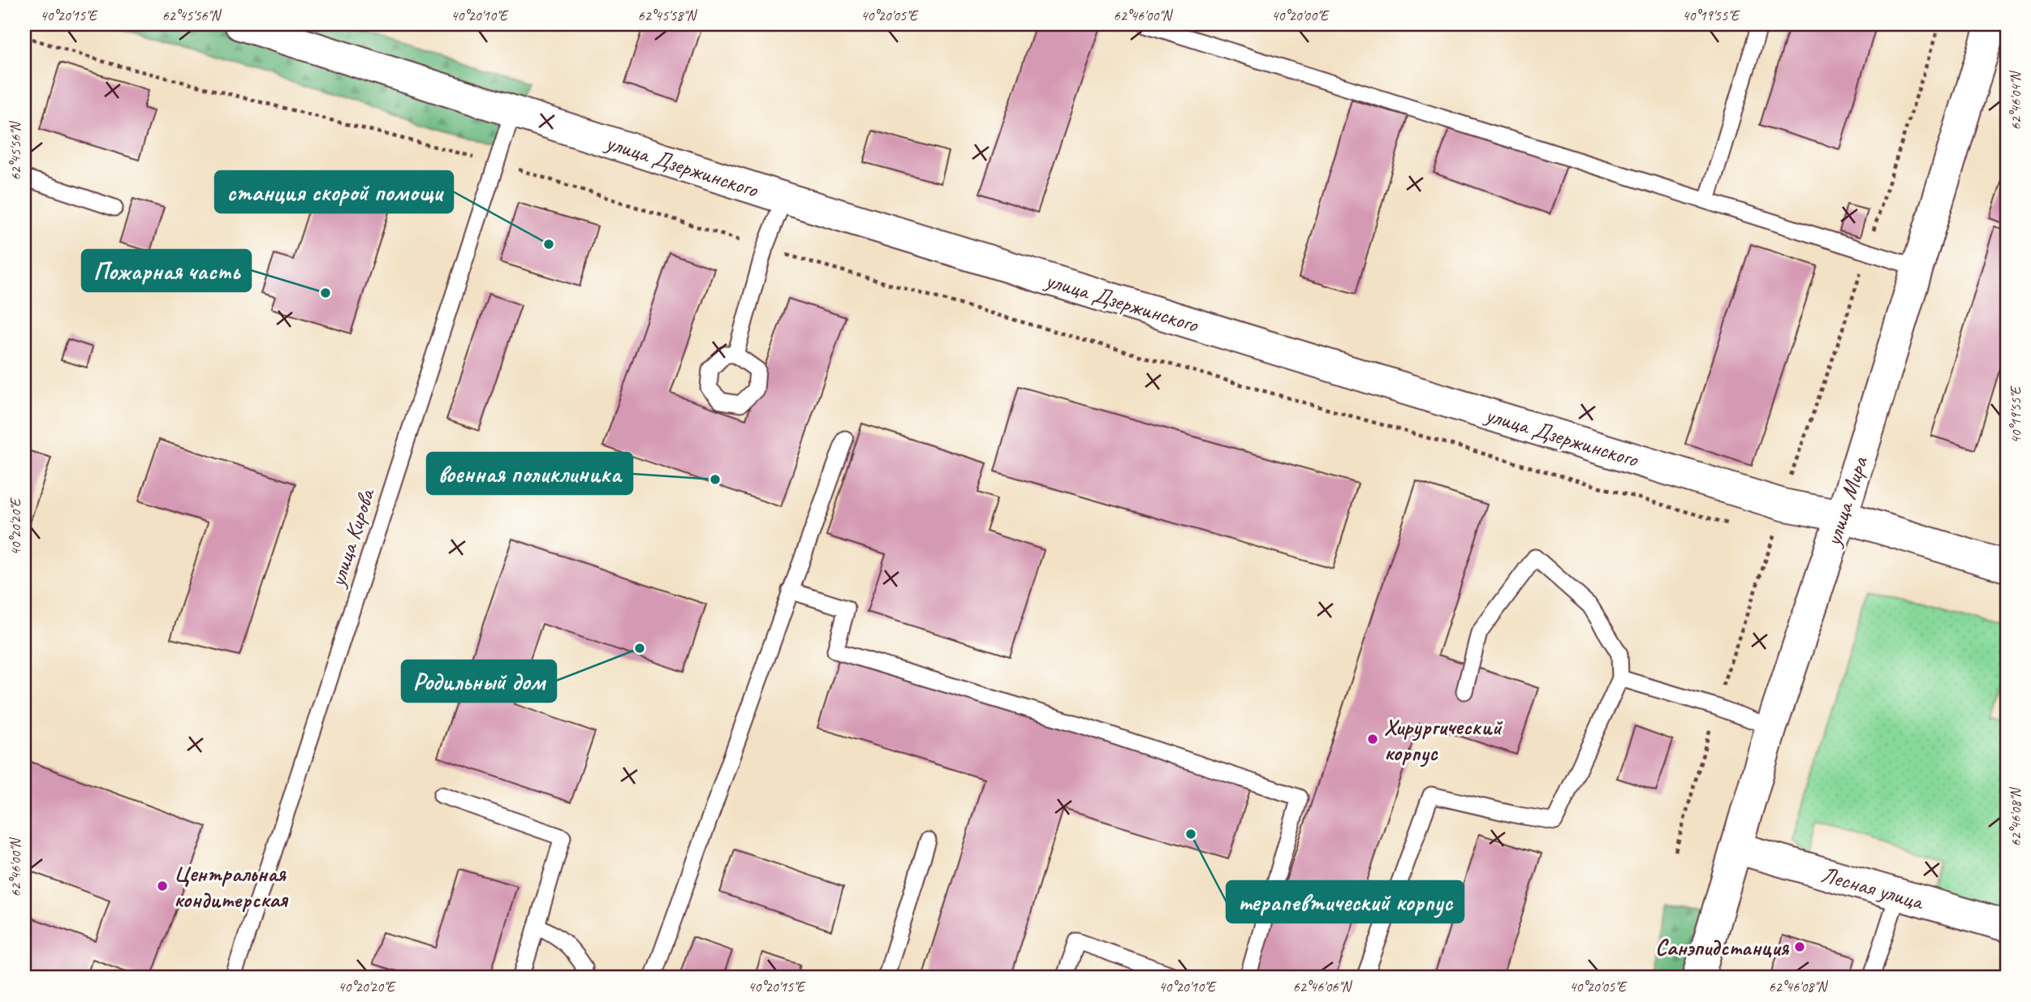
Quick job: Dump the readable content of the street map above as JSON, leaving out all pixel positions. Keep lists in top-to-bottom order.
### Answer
{
  "streets": {
    "street": ["улица Дзержинского", "улица Мира", "Лесная улица"],
    "lane": ["улица Кирова"]
  },
  "crossings": [
    ["улица Дзержинского", "улица Мира"],
    ["улица Дзержинского", "улица Кирова"],
    ["улица Мира", "Лесная улица"]
  ],
  "places": [
    "станция скорой помощи",
    "Пожарная часть",
    "военная поликлиника",
    "Родильный дом",
    "Хирургический корпус",
    "терапевтический корпус",
    "Центральная кондитерская",
    "Санэпидстанция"
  ],
  "coordinates": [
    "40°20'15\"E",
    "62°45'56\"N",
    "40°20'10\"E",
    "62°45'58\"N",
    "40°20'05\"E",
    "62°46'00\"N",
    "40°20'00\"E",
    "40°19'55\"E",
    "62°46'04\"N",
    "40°20'20\"E",
    "62°46'08\"N",
    "62°46'06\"N"
  ]
}
